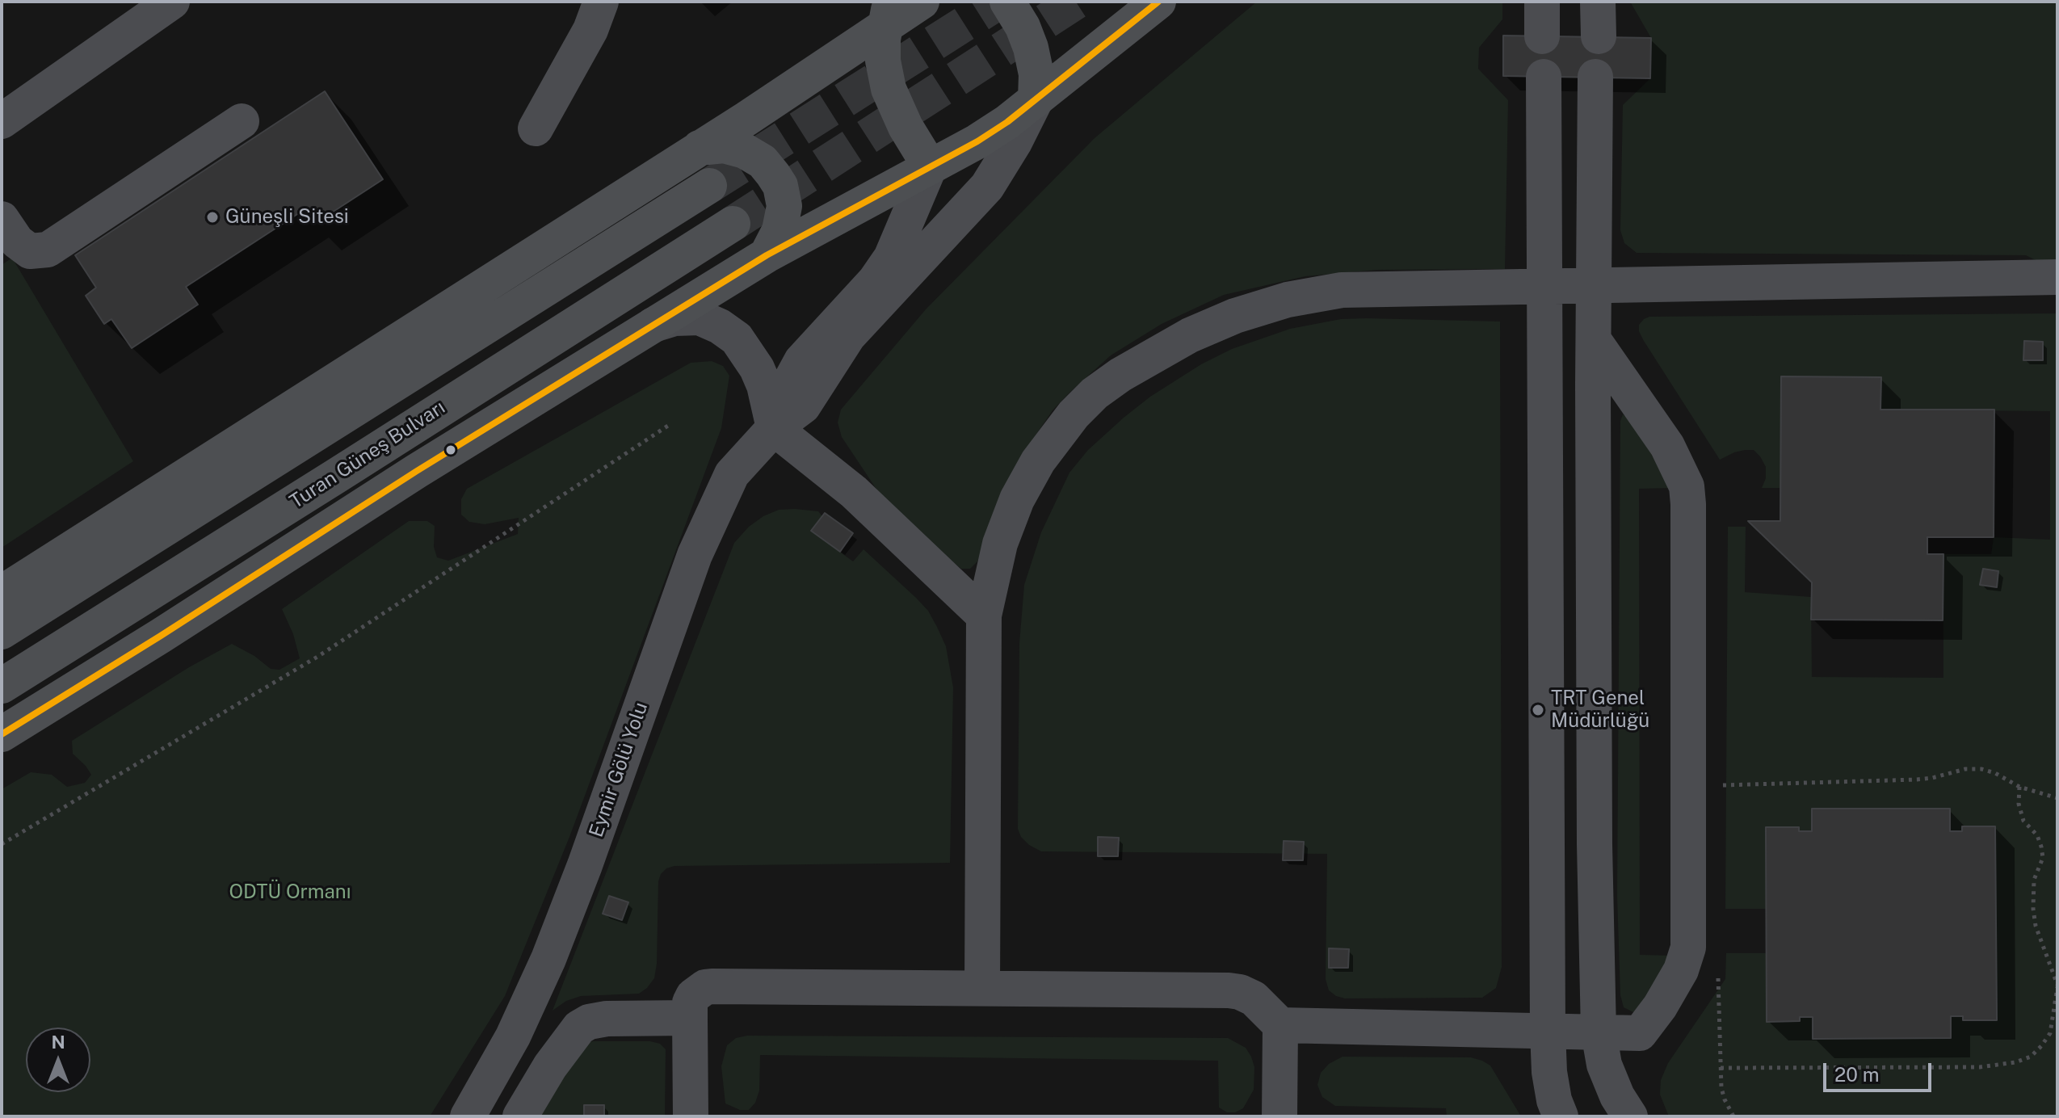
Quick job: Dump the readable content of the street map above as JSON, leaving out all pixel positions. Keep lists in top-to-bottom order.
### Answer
{
  "streets": {
    "main road": ["Turan Güneş Bulvarı"],
    "street": ["Eymir Gölü Yolu"]
  },
  "parks": ["ODTÜ Ormanı"],
  "places": ["Güneşli Sitesi", "TRT Genel Müdürlüğü"],
  "scale_bar": "20 m",
  "north": "top"
}
